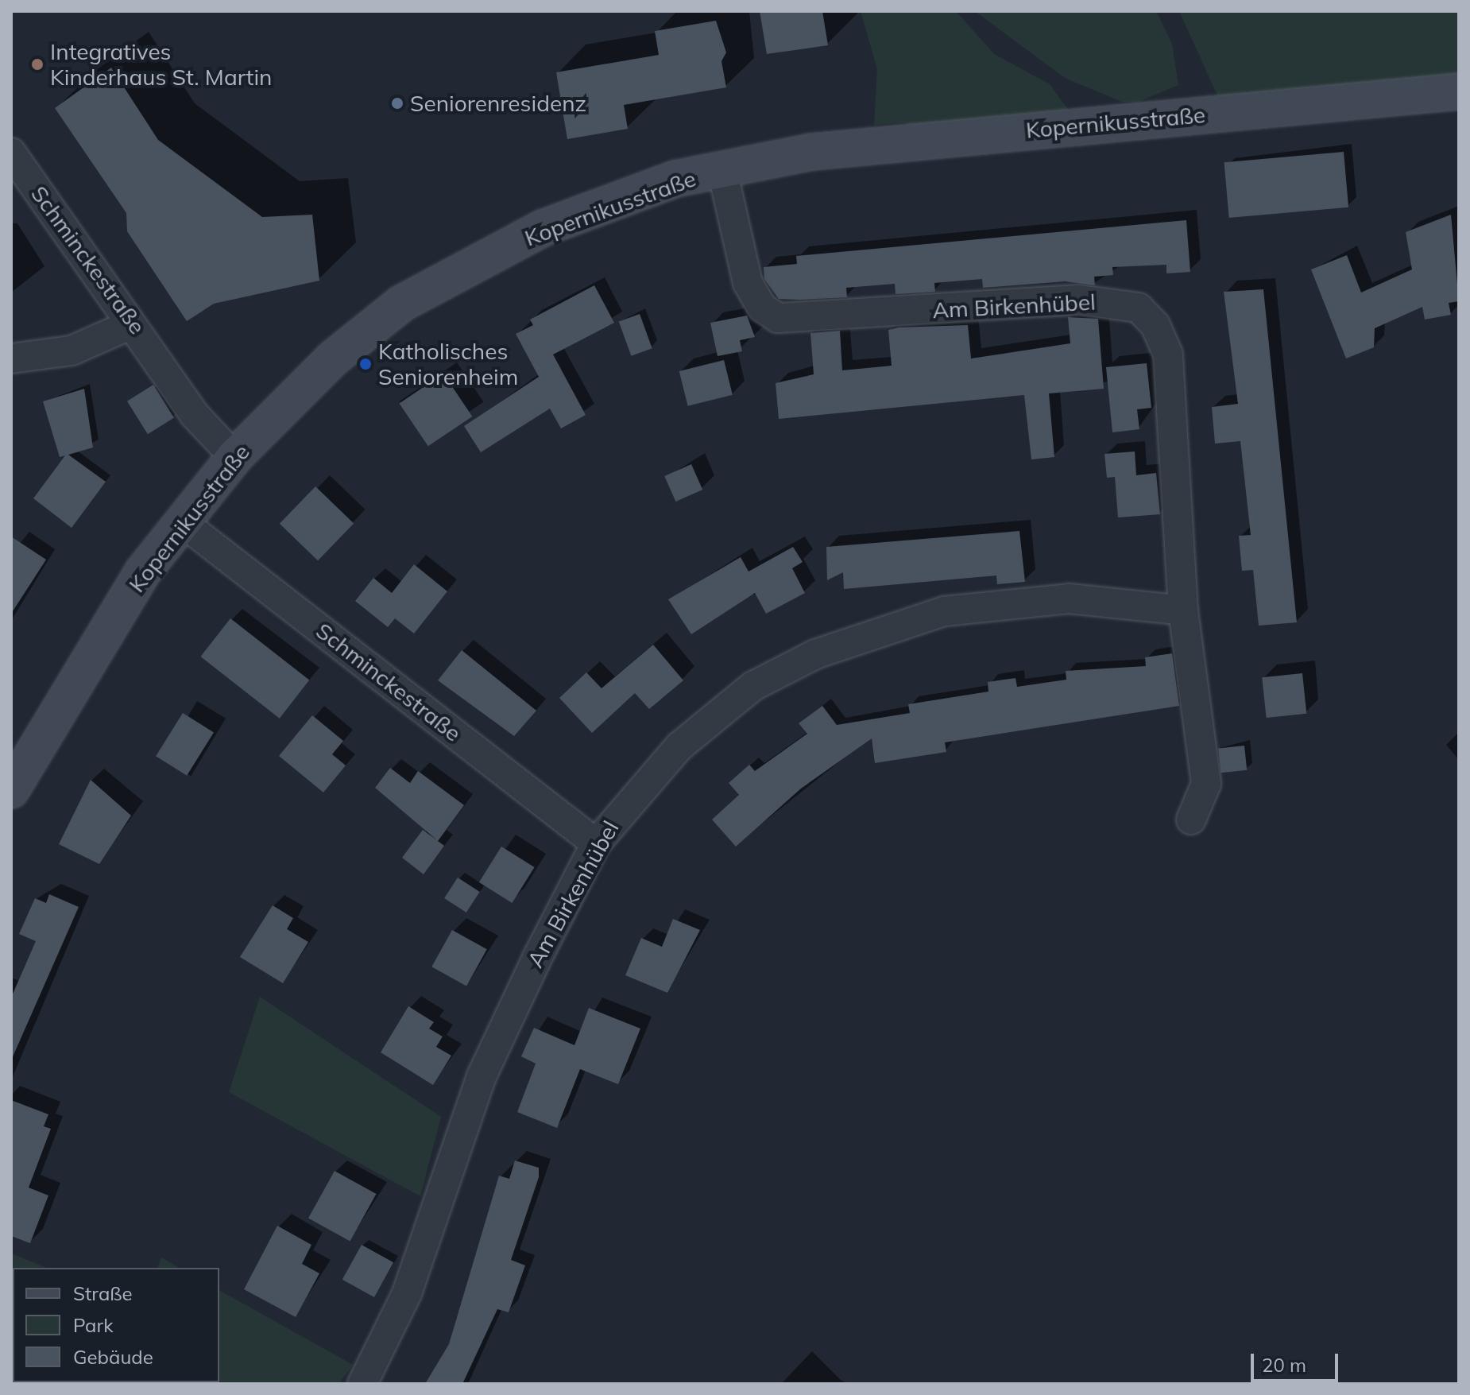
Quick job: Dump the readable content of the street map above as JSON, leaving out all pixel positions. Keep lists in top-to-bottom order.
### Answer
{
  "streets": {
    "street": ["Kopernikusstraße", "Schminckestraße", "Am Birkenhübel"]
  },
  "crossings": [
    ["Kopernikusstraße", "Schminckestraße"],
    ["Kopernikusstraße", "Am Birkenhübel"],
    ["Schminckestraße", "Am Birkenhübel"]
  ],
  "places": ["Integratives Kinderhaus St. Martin", "Seniorenresidenz", "Katholisches Seniorenheim"],
  "legend": ["Straße", "Park", "Gebäude"],
  "scale_bar": "20 m"
}
